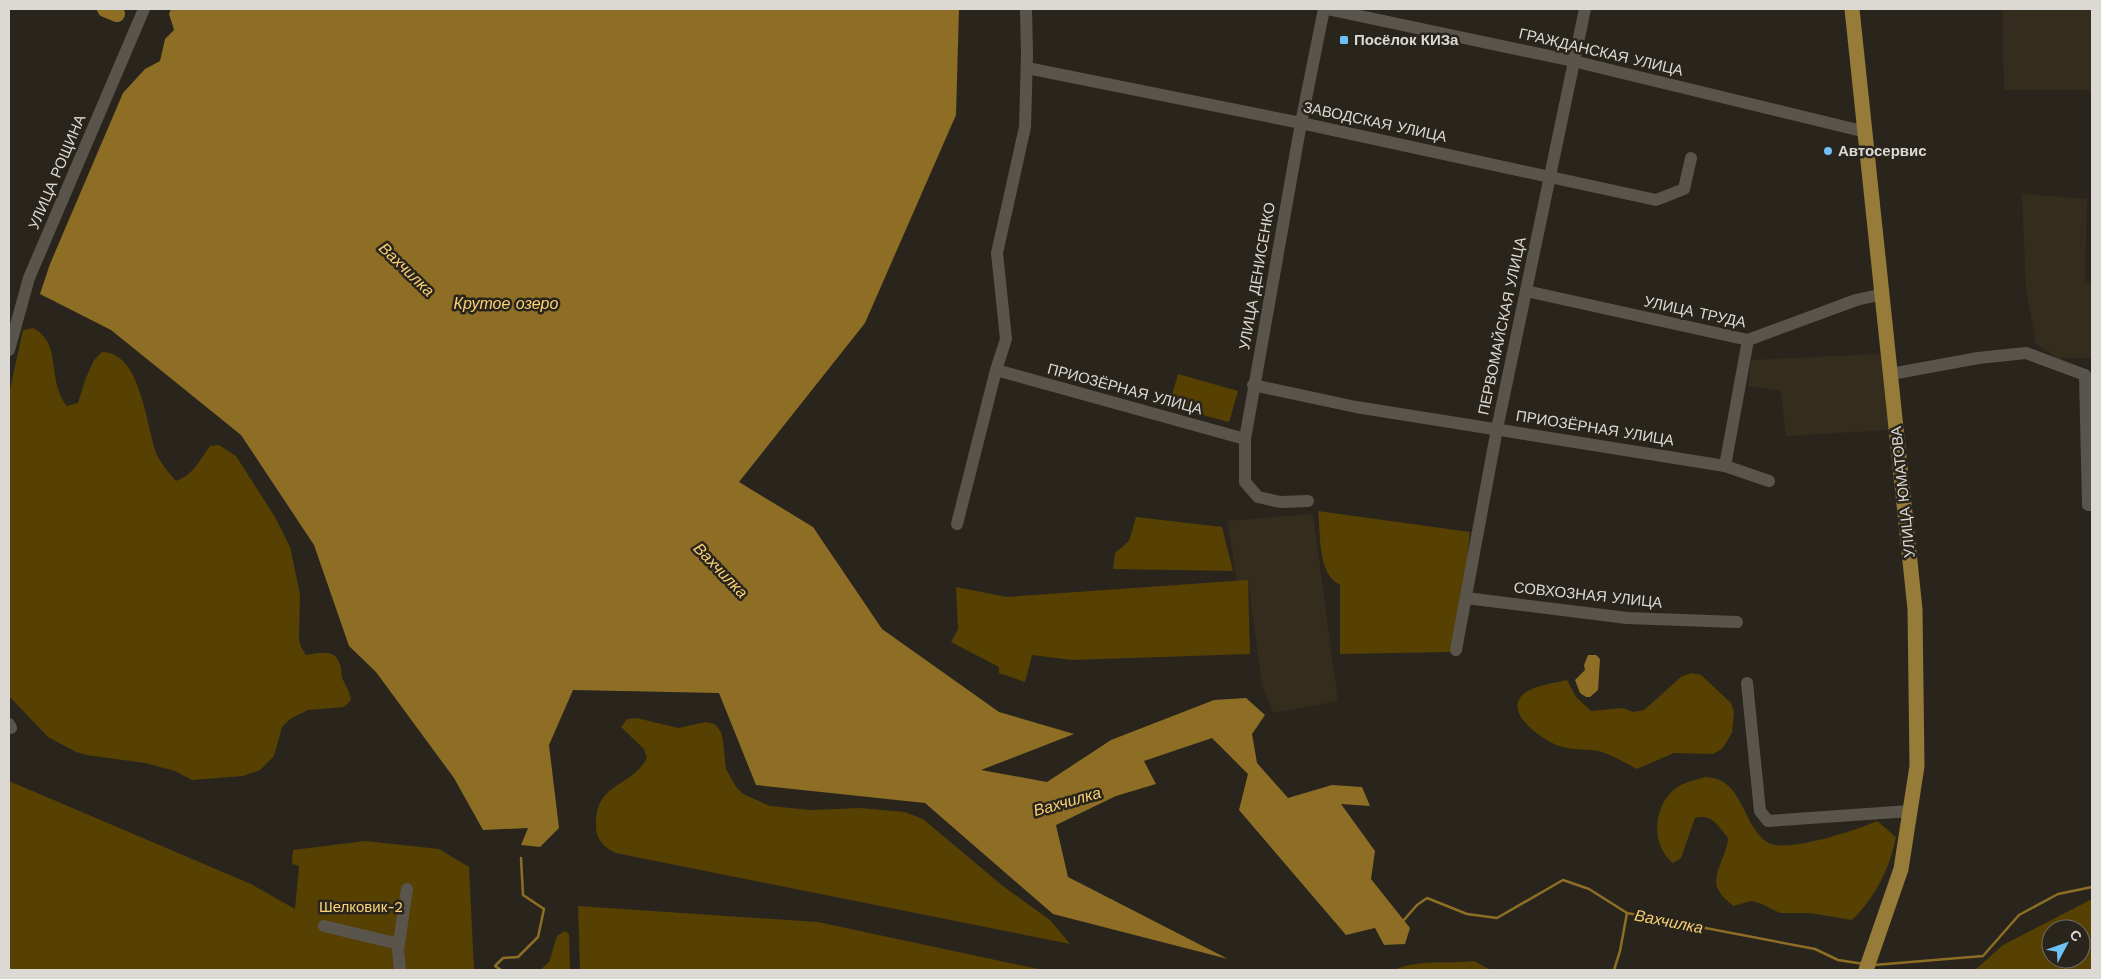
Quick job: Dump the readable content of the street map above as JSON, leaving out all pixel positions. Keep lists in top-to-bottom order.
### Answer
{
  "streets": {
    "main road": ["УЛИЦА ЮМАТОВА"],
    "street": [
      "ГРАЖДАНСКАЯ УЛИЦА",
      "ЗАВОДСКАЯ УЛИЦА",
      "УЛИЦА РОЩИНА",
      "УЛИЦА ДЕНИСЕНКО",
      "УЛИЦА ТРУДА",
      "ПЕРВОМАЙСКАЯ УЛИЦА",
      "ПРИОЗЁРНАЯ УЛИЦА",
      "СОВХОЗНАЯ УЛИЦА"
    ]
  },
  "crossings": [
    ["ГРАЖДАНСКАЯ УЛИЦА", "УЛИЦА ДЕНИСЕНКО"],
    ["ГРАЖДАНСКАЯ УЛИЦА", "ПЕРВОМАЙСКАЯ УЛИЦА"],
    ["ГРАЖДАНСКАЯ УЛИЦА", "УЛИЦА ЮМАТОВА"],
    ["ЗАВОДСКАЯ УЛИЦА", "УЛИЦА ДЕНИСЕНКО"],
    ["ЗАВОДСКАЯ УЛИЦА", "ПЕРВОМАЙСКАЯ УЛИЦА"],
    ["УЛИЦА ДЕНИСЕНКО", "ПРИОЗЁРНАЯ УЛИЦА"],
    ["УЛИЦА ТРУДА", "ПЕРВОМАЙСКАЯ УЛИЦА"],
    ["УЛИЦА ТРУДА", "УЛИЦА ЮМАТОВА"],
    ["ПЕРВОМАЙСКАЯ УЛИЦА", "ПРИОЗЁРНАЯ УЛИЦА"],
    ["ПЕРВОМАЙСКАЯ УЛИЦА", "СОВХОЗНАЯ УЛИЦА"]
  ],
  "water": ["Вахчилка", "Крутое озеро"],
  "parks": ["Шелковик-2"],
  "places": {
    "transit": ["Посёлок КИЗа"],
    "other": ["Автосервис"]
  },
  "north": "top right"
}
